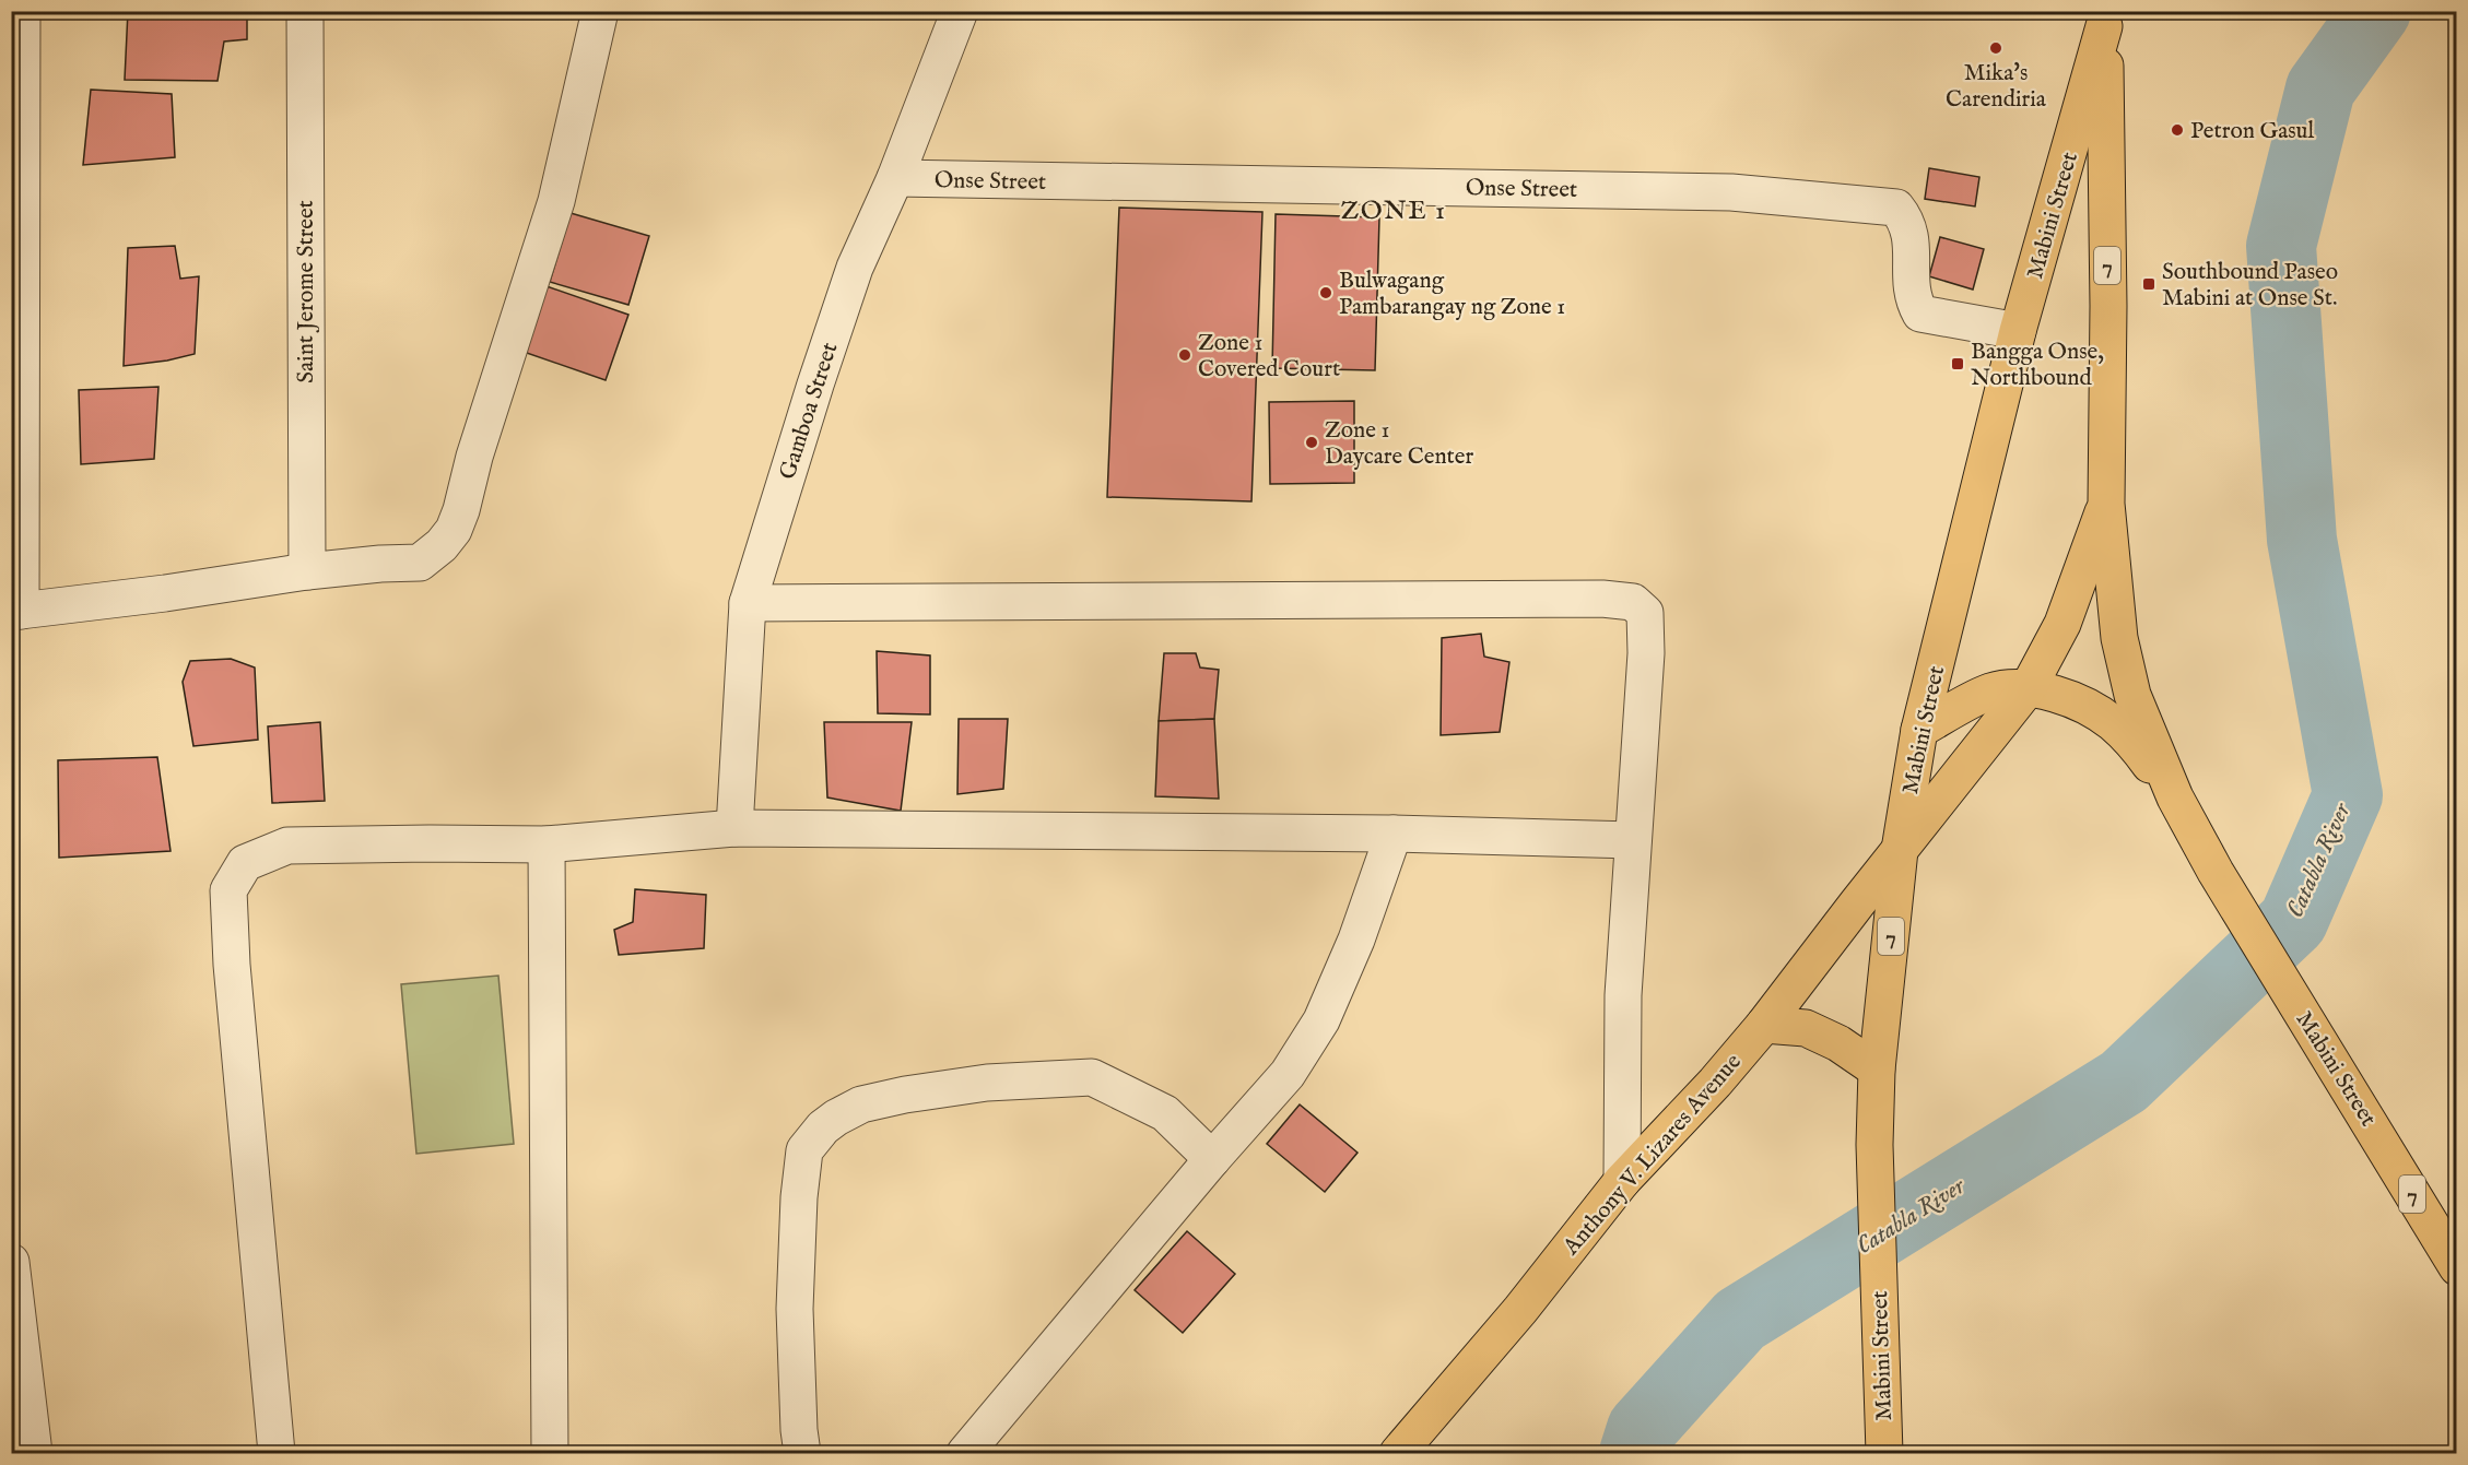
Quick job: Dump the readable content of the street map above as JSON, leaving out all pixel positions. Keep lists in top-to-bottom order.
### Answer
{
  "streets": {
    "main road": ["Mabini Street", "7", "Anthony V. Lizares Avenue"],
    "street": ["Onse Street", "Saint Jerome Street", "Gamboa Street"]
  },
  "crossings": [
    ["Onse Street", "Mabini Street"],
    ["Onse Street", "Gamboa Street"],
    ["Mabini Street", "Anthony V. Lizares Avenue"]
  ],
  "districts": ["ZONE 1"],
  "water": ["Catabla River"],
  "places": {
    "other": [
      "Mika's Carendiria",
      "Petron Gasul",
      "Bulwagang Pambarangay ng Zone 1",
      "Zone 1 Covered Court",
      "Zone 1 Daycare Center"
    ],
    "transit": ["Southbound Paseo Mabini at Onse St.", "Bangga Onse, Northbound"]
  }
}
